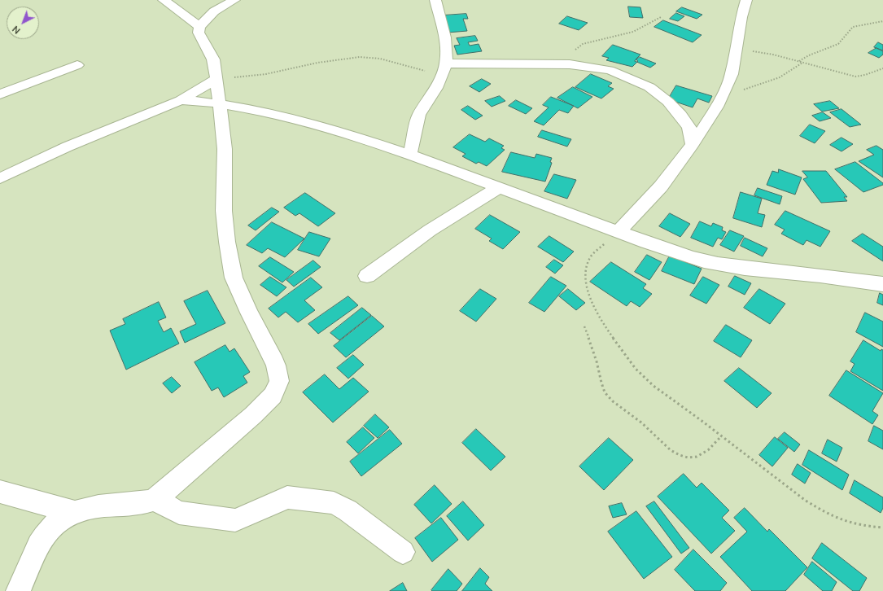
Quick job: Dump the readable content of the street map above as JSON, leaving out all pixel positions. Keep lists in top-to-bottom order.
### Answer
{
  "north": "bottom left"
}
